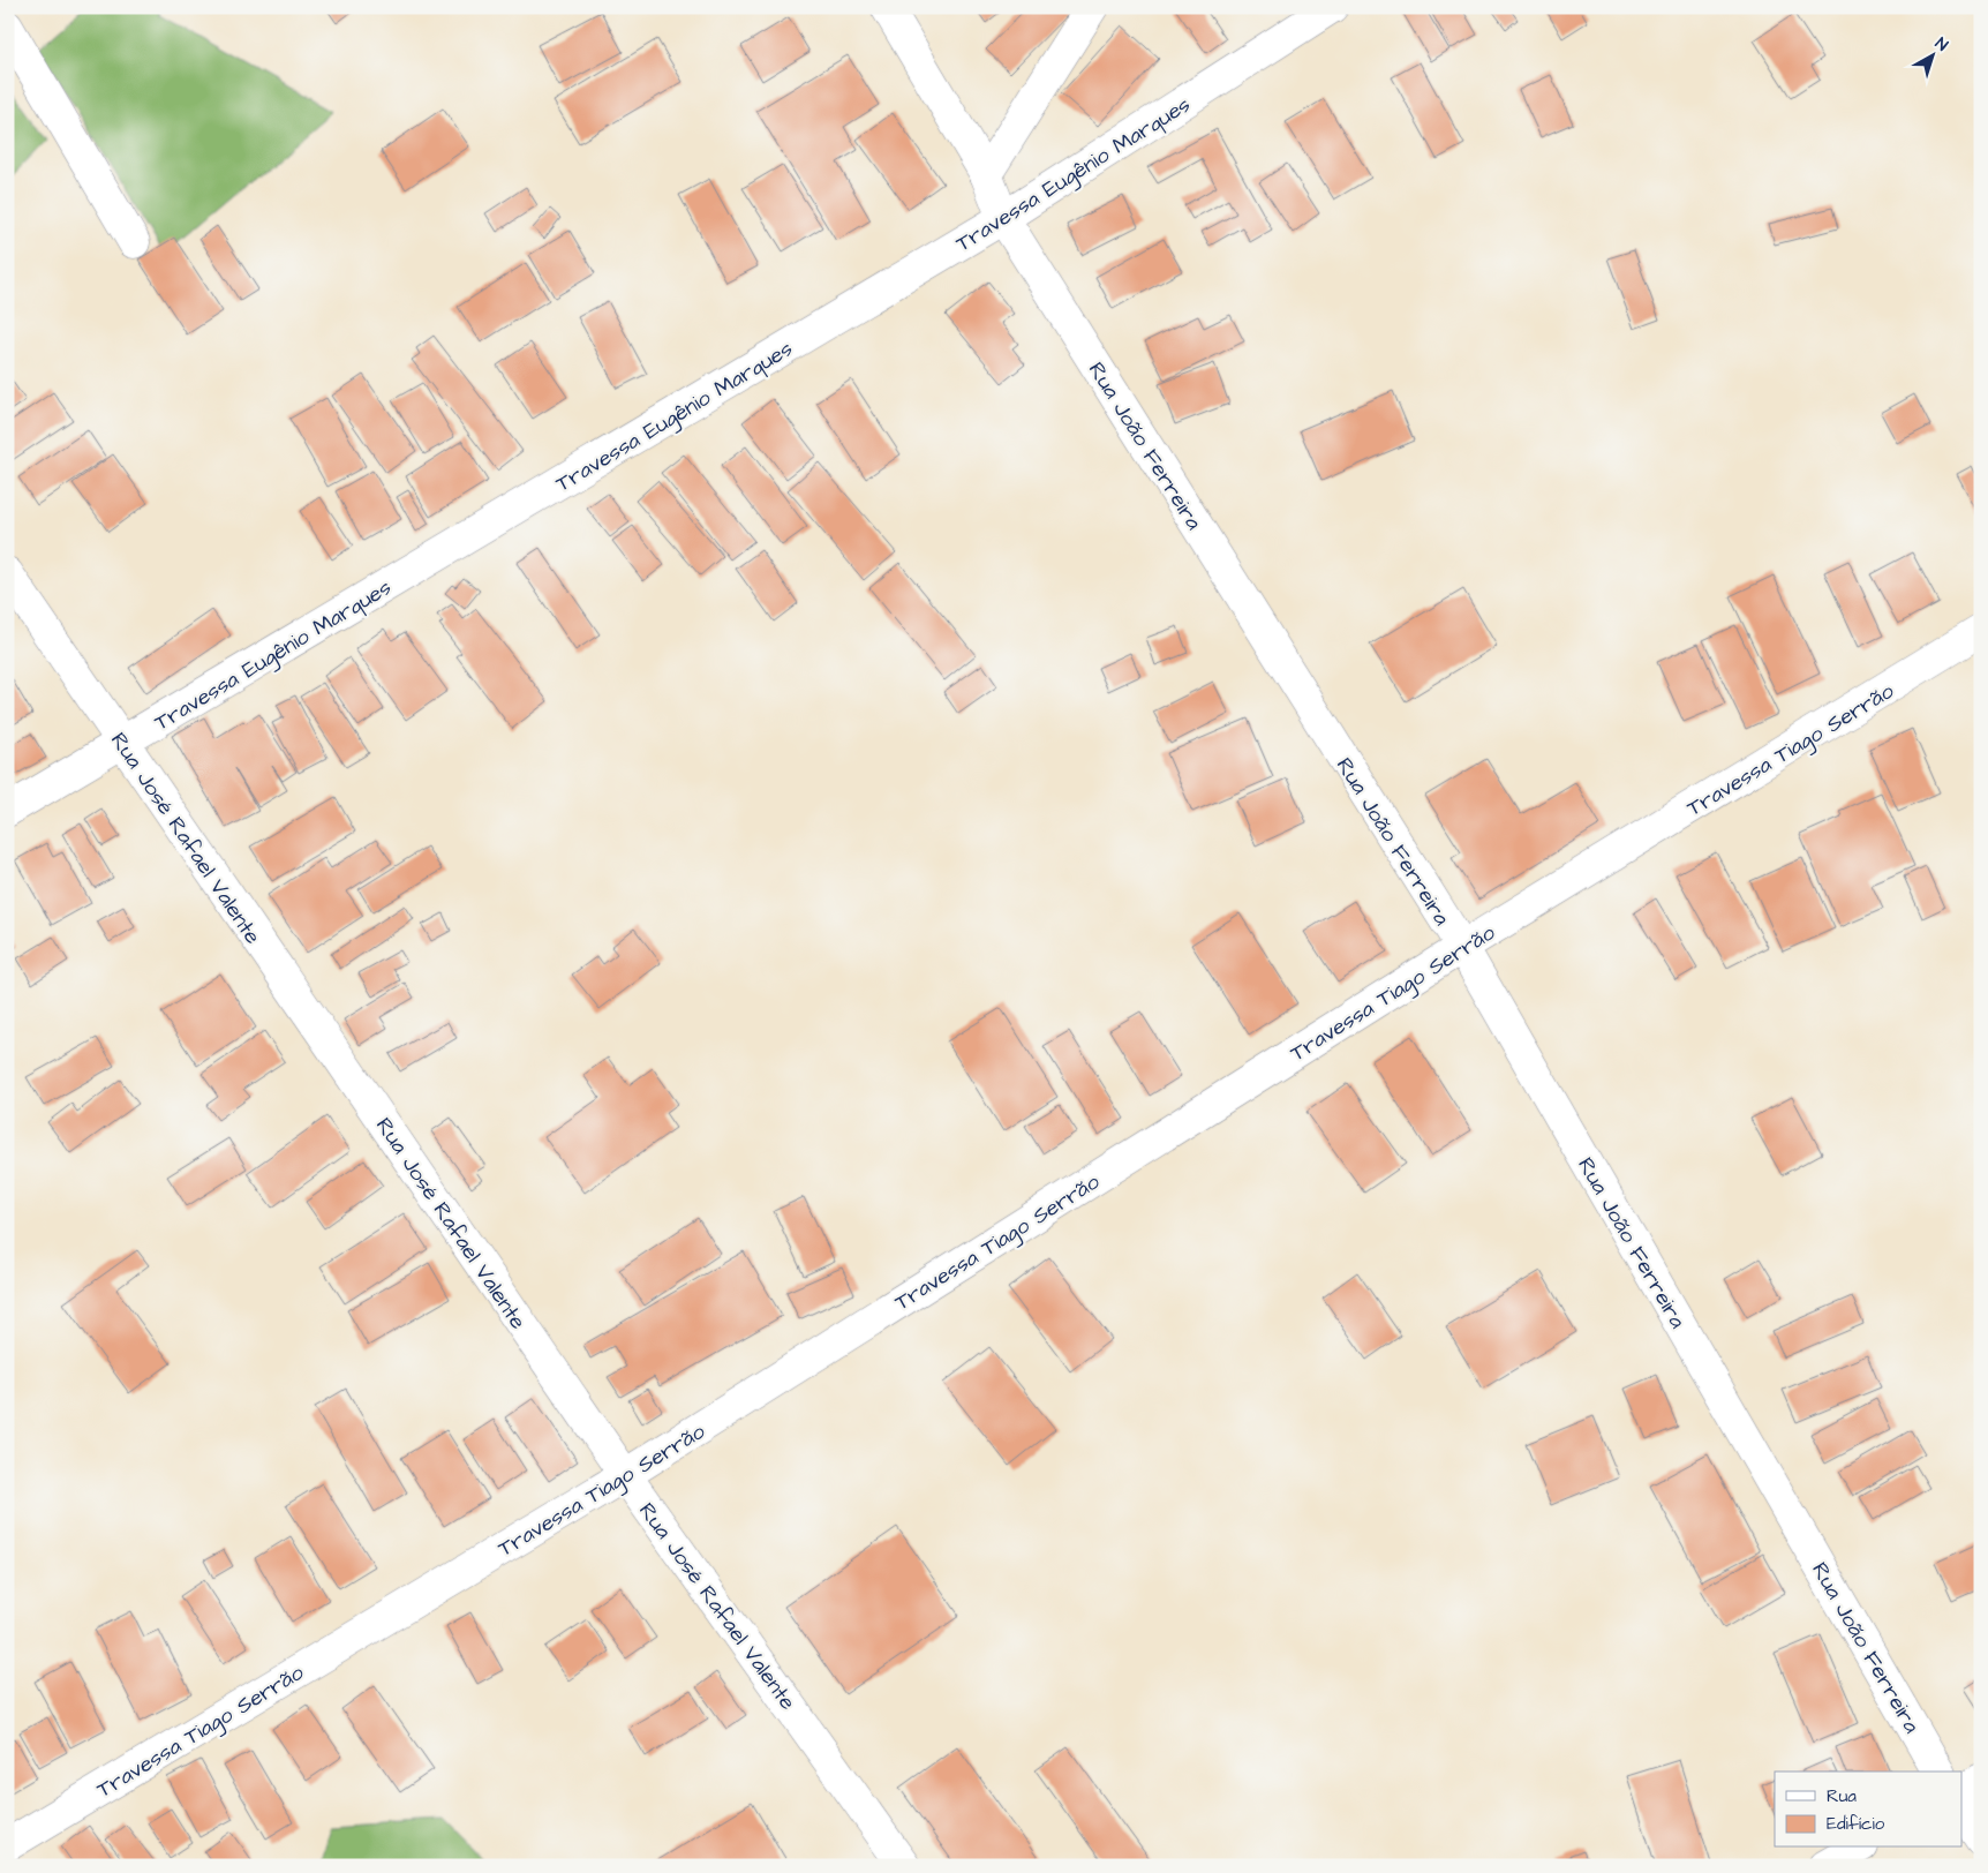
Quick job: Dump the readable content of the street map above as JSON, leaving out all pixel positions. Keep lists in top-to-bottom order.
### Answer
{
  "streets": {
    "street": [
      "Travessa Eugênio Marques",
      "Rua João Ferreira",
      "Travessa Tiago Serrão",
      "Rua José Rafael Valente"
    ]
  },
  "crossings": [
    ["Travessa Eugênio Marques", "Rua João Ferreira"],
    ["Travessa Eugênio Marques", "Rua José Rafael Valente"],
    ["Rua João Ferreira", "Travessa Tiago Serrão"],
    ["Travessa Tiago Serrão", "Rua José Rafael Valente"]
  ],
  "legend": ["Rua", "Edifício"],
  "north": "top right"
}
